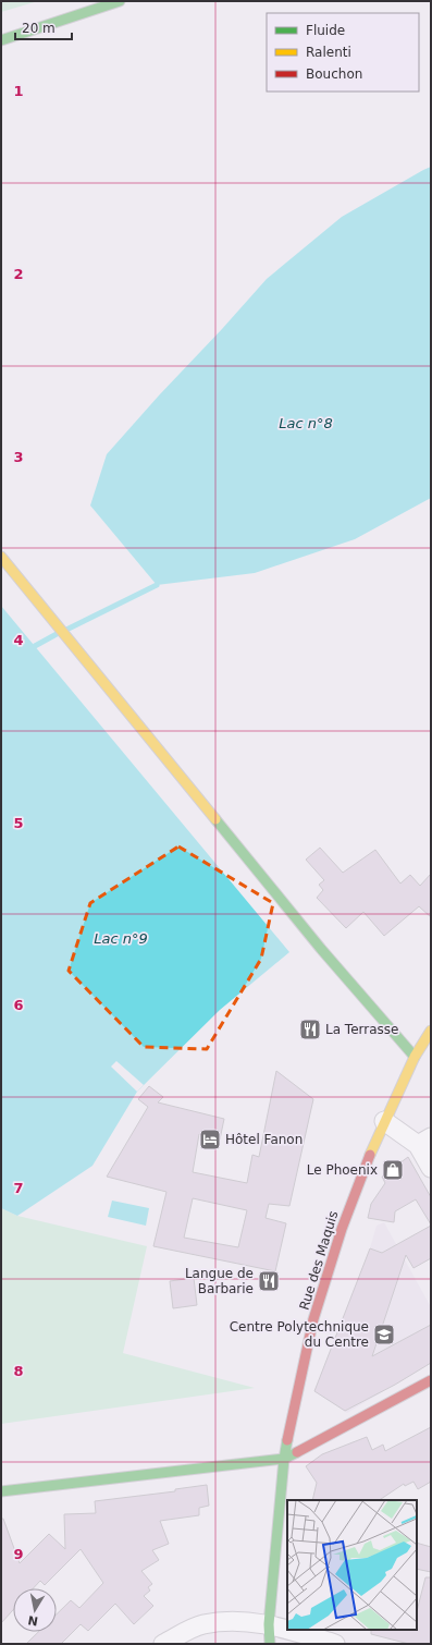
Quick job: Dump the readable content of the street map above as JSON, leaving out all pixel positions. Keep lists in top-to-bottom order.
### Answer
{
  "streets": {
    "street": ["Rue des Maquis"]
  },
  "water": ["Lac n°8", "Lac n°9"],
  "places": {
    "restaurant": ["La Terrasse", "Langue de Barbarie"],
    "hotel": ["Hôtel Fanon"],
    "shop": ["Le Phoenix"],
    "school or university": ["Centre Polytechnique du Centre"]
  },
  "legend": ["Fluide", "Ralenti", "Bouchon"],
  "scale_bar": "20 m",
  "north": "bottom",
  "grid": {
    "rows": [
      "1",
      "2",
      "3",
      "4",
      "5",
      "6",
      "7",
      "8",
      "9"
    ]
  }
}
